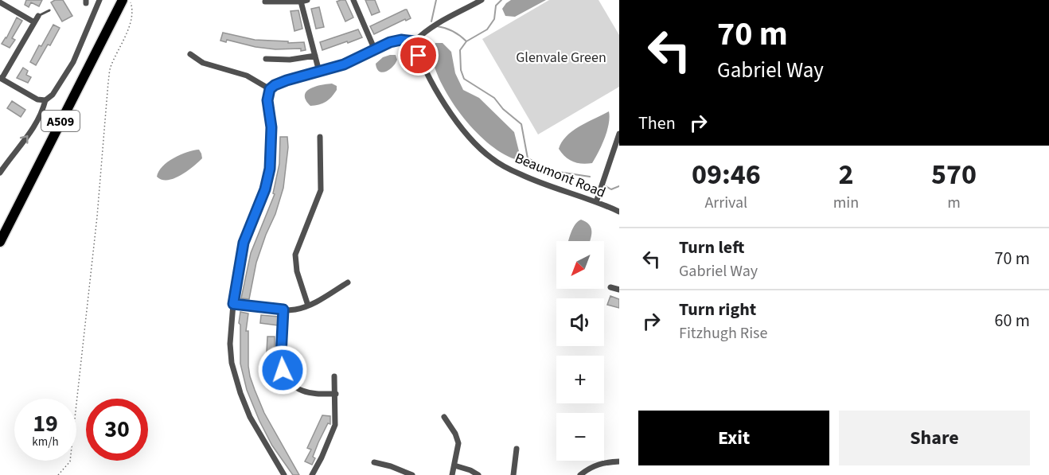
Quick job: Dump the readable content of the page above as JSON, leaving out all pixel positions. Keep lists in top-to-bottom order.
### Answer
{
  "streets": {
    "highway": ["A509"],
    "street": ["Beaumont Road"]
  },
  "parks": ["Glenvale Green"],
  "north": "bottom left",
  "page": {
    "turn": ["70 m", "Gabriel Way"],
    "then": "Then",
    "eta": [
      "09:46",
      "Arrival",
      "2",
      "min",
      "570",
      "m"
    ],
    "list": [
      {
        "name": "Turn left",
        "note": "Gabriel Way",
        "value": "70 m"
      },
      {
        "name": "Turn right",
        "note": "Fitzhugh Rise",
        "value": "60 m"
      }
    ],
    "map_buttons": ["+", "−"],
    "speed": "19 km/h",
    "limit": "30",
    "buttons": ["Exit", "Share"]
  }
}
